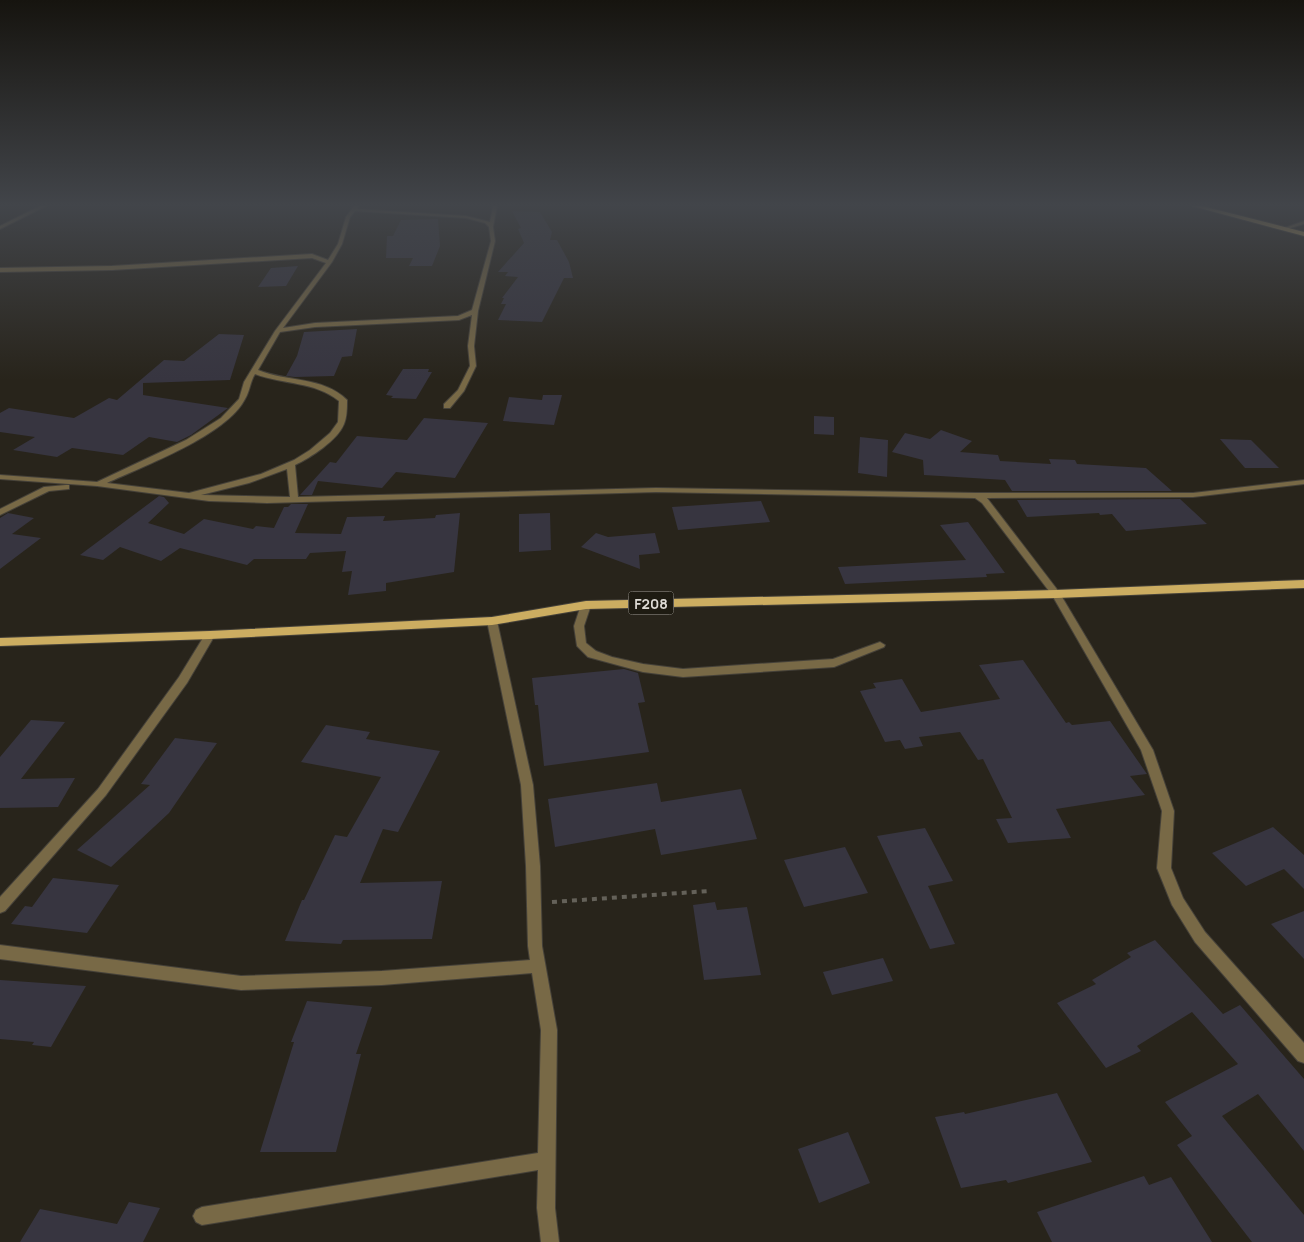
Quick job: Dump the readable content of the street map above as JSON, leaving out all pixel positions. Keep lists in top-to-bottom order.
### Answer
{
  "streets": {
    "main road": ["F208"]
  }
}
